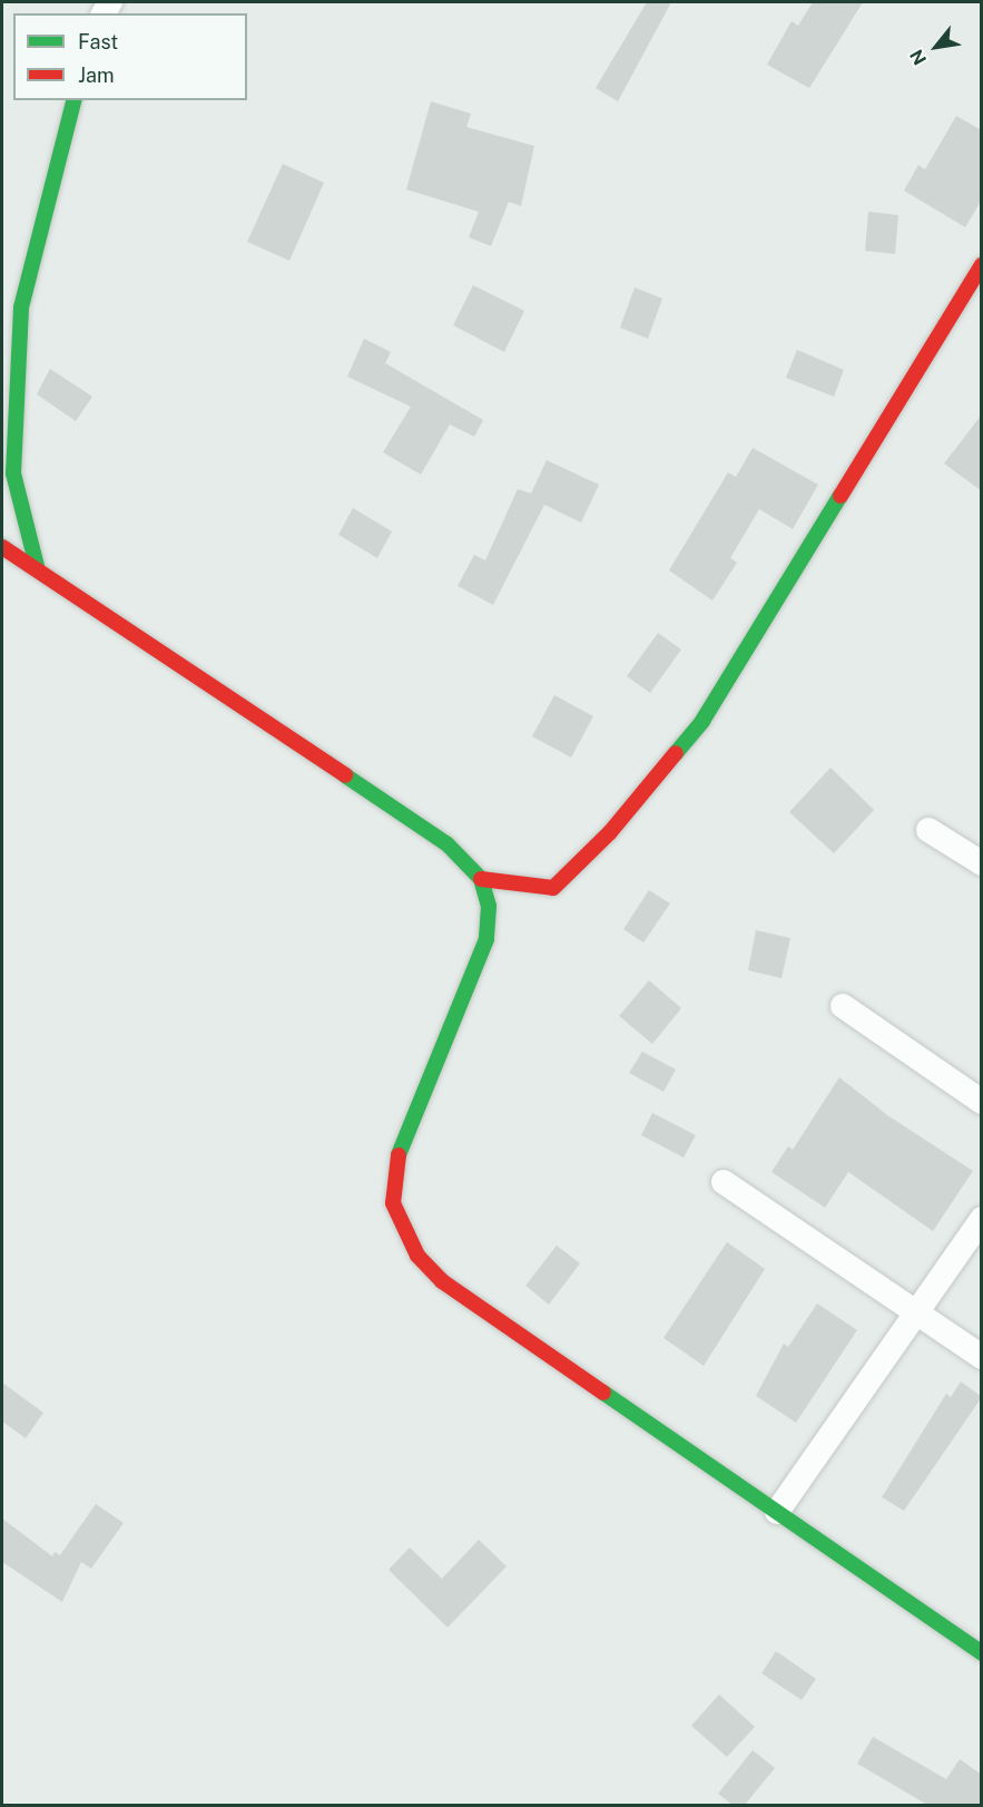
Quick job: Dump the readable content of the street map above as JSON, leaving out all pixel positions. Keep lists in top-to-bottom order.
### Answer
{
  "legend": ["Fast", "Jam"],
  "north": "bottom left"
}
